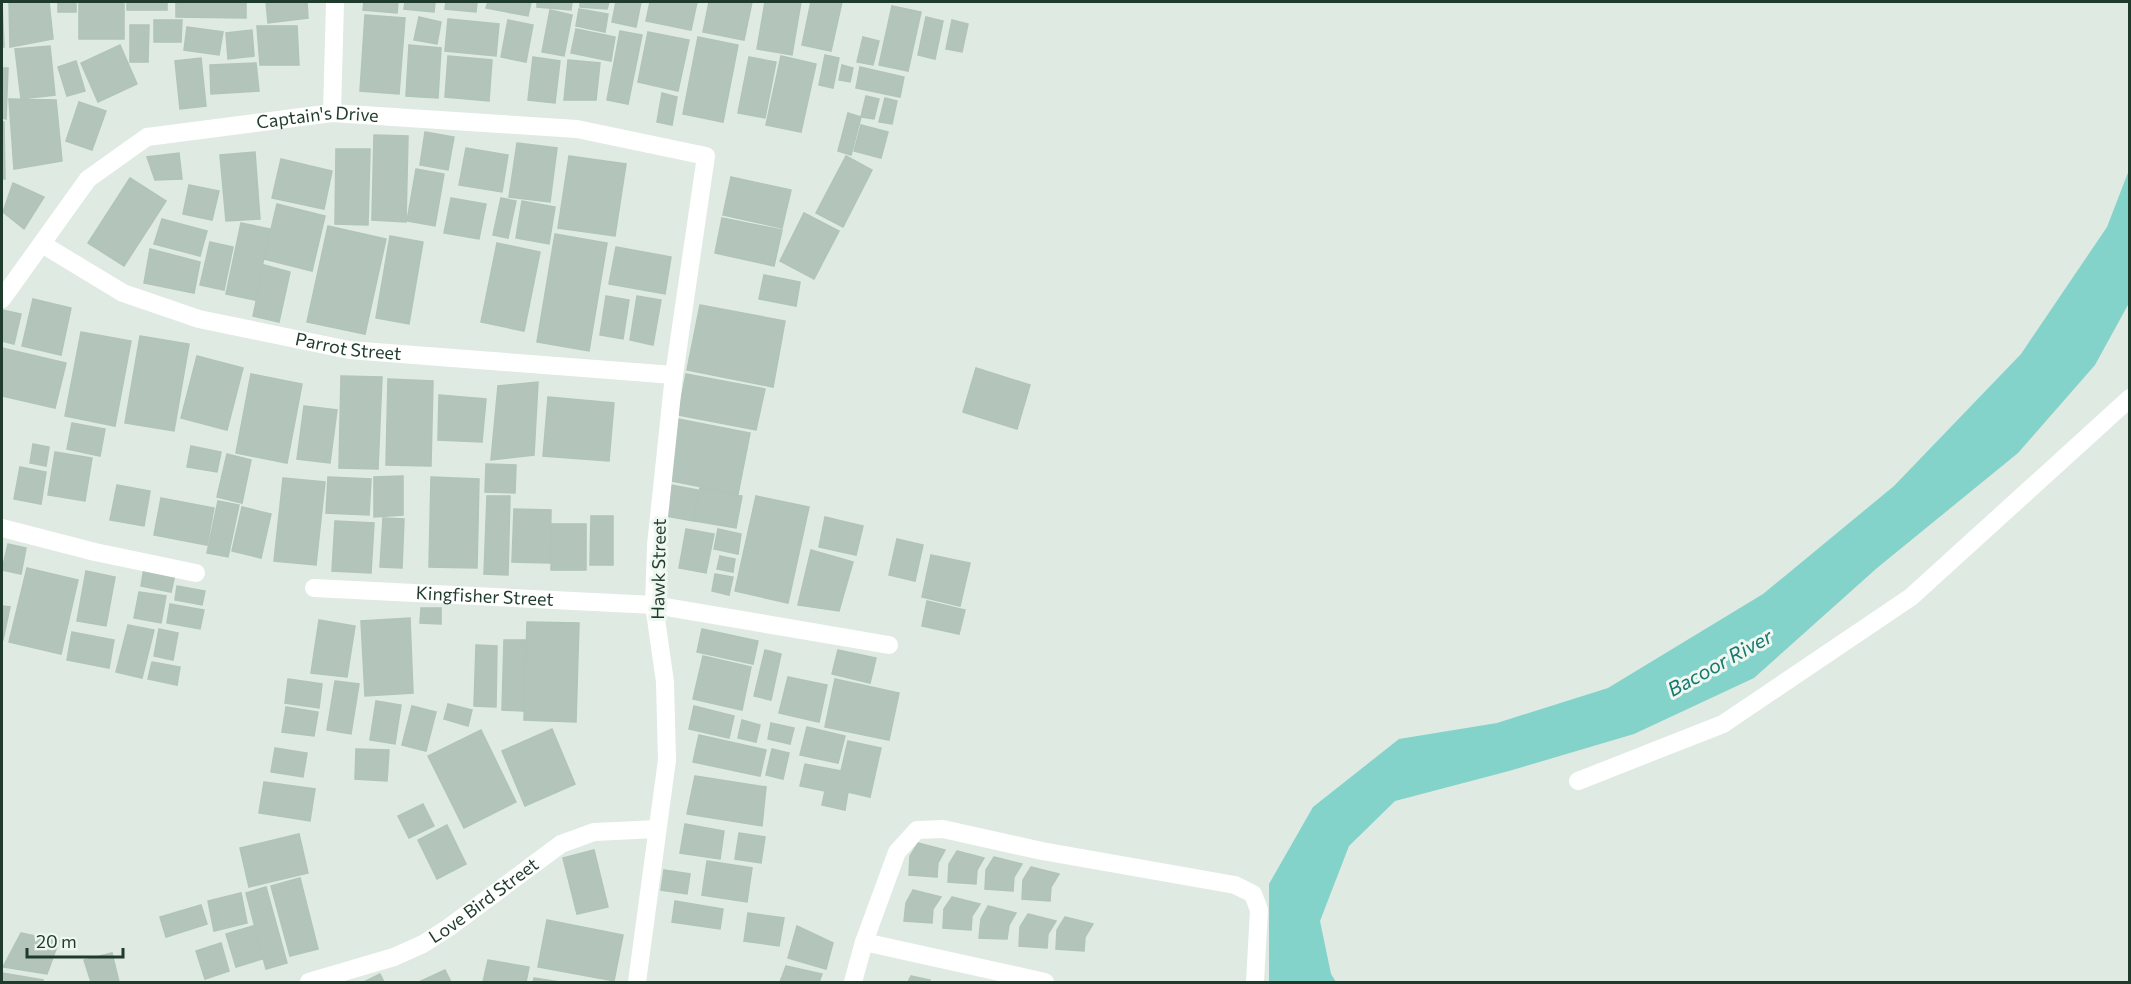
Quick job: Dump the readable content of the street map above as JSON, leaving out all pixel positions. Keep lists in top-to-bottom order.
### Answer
{
  "streets": {
    "street": [
      "Captain's Drive",
      "Parrot Street",
      "Hawk Street",
      "Kingfisher Street",
      "Love Bird Street"
    ]
  },
  "crossings": [
    ["Captain's Drive", "Parrot Street"],
    ["Captain's Drive", "Hawk Street"],
    ["Parrot Street", "Hawk Street"],
    ["Hawk Street", "Kingfisher Street"],
    ["Hawk Street", "Love Bird Street"]
  ],
  "water": ["Bacoor River"],
  "scale_bar": "20 m"
}
